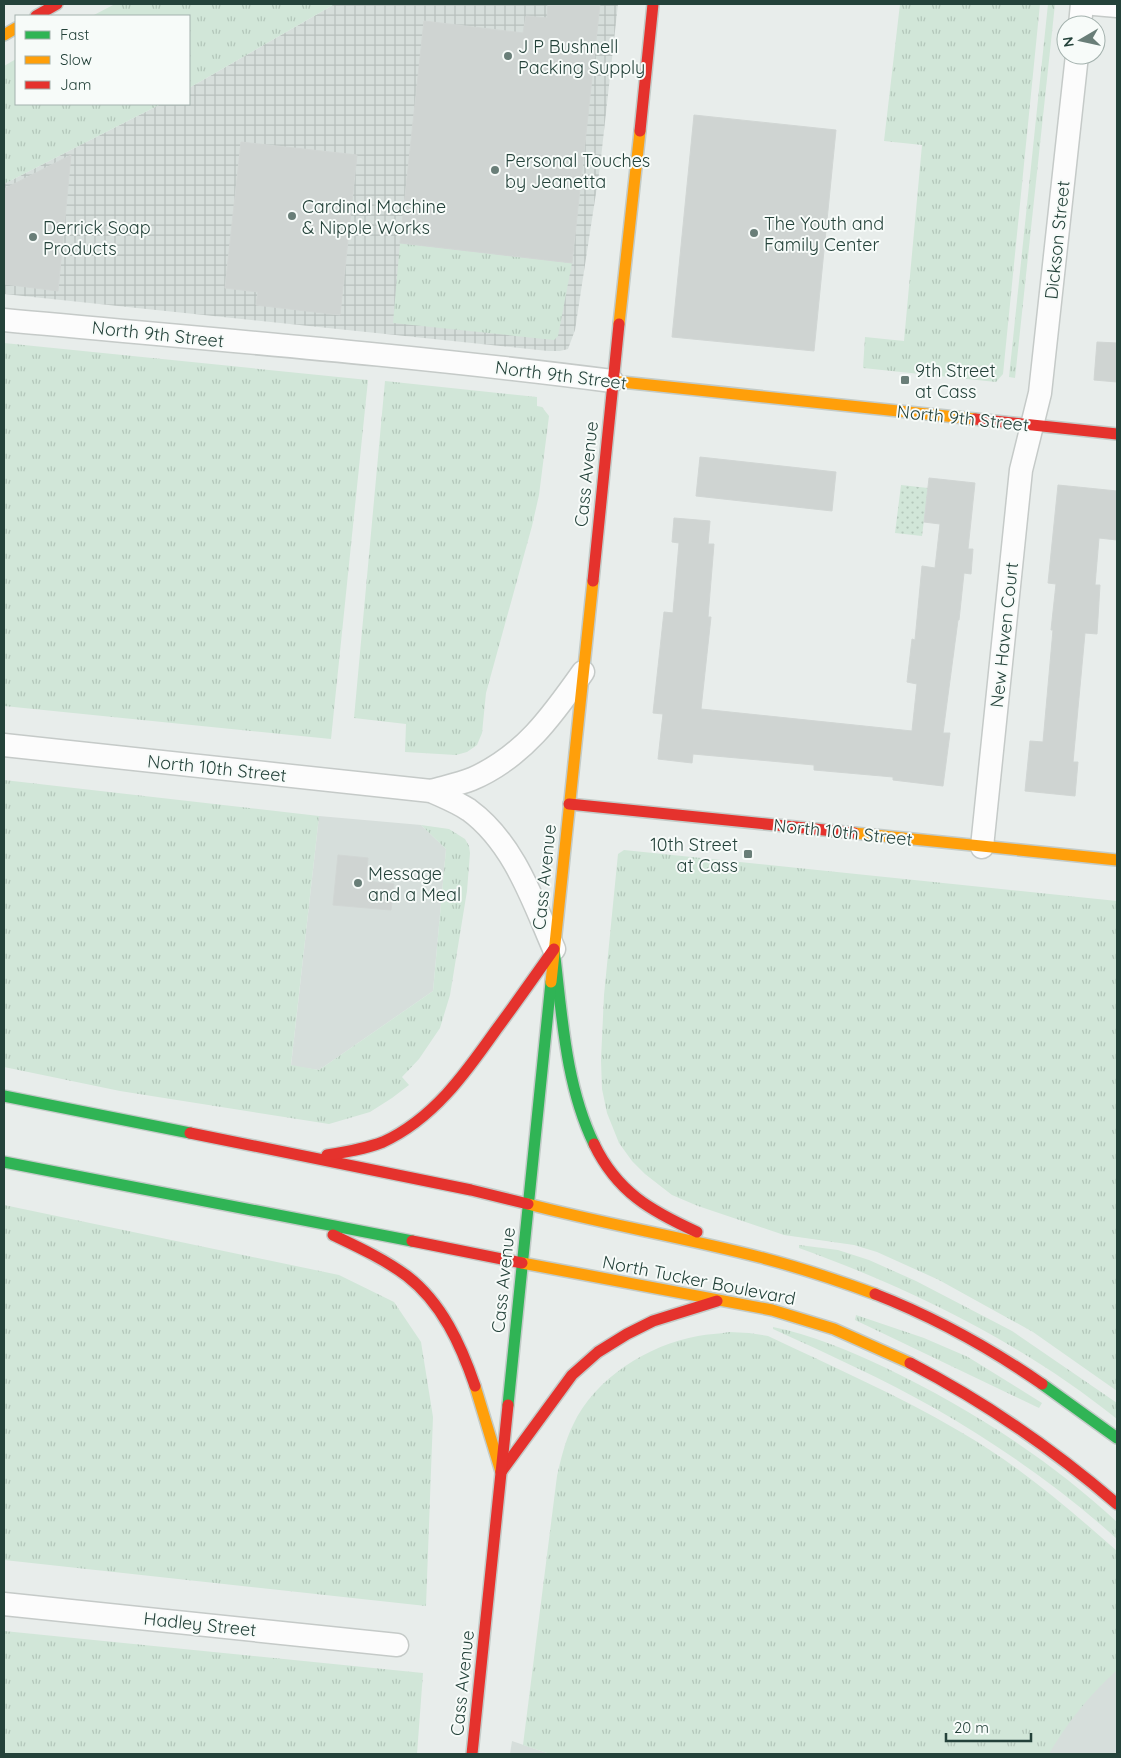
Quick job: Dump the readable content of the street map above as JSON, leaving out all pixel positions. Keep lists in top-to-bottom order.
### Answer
{
  "streets": {
    "main road": [
      "North 9th Street",
      "Cass Avenue",
      "North 10th Street",
      "North Tucker Boulevard"
    ],
    "street": ["Dickson Street", "New Haven Court", "Hadley Street"]
  },
  "crossings": [
    ["Dickson Street", "North 9th Street"],
    ["Dickson Street", "New Haven Court"],
    ["North 9th Street", "Cass Avenue"],
    ["North 9th Street", "New Haven Court"],
    ["Cass Avenue", "North 10th Street"],
    ["Cass Avenue", "North Tucker Boulevard"],
    ["New Haven Court", "North 10th Street"]
  ],
  "places": {
    "other": [
      "J P Bushnell Packing Supply",
      "Personal Touches by Jeanetta",
      "Cardinal Machine & Nipple Works",
      "The Youth and Family Center",
      "Derrick Soap Products",
      "Message and a Meal"
    ],
    "transit": ["9th Street at Cass", "10th Street at Cass"]
  },
  "legend": ["Fast", "Slow", "Jam"],
  "scale_bar": "20 m",
  "north": "left"
}
